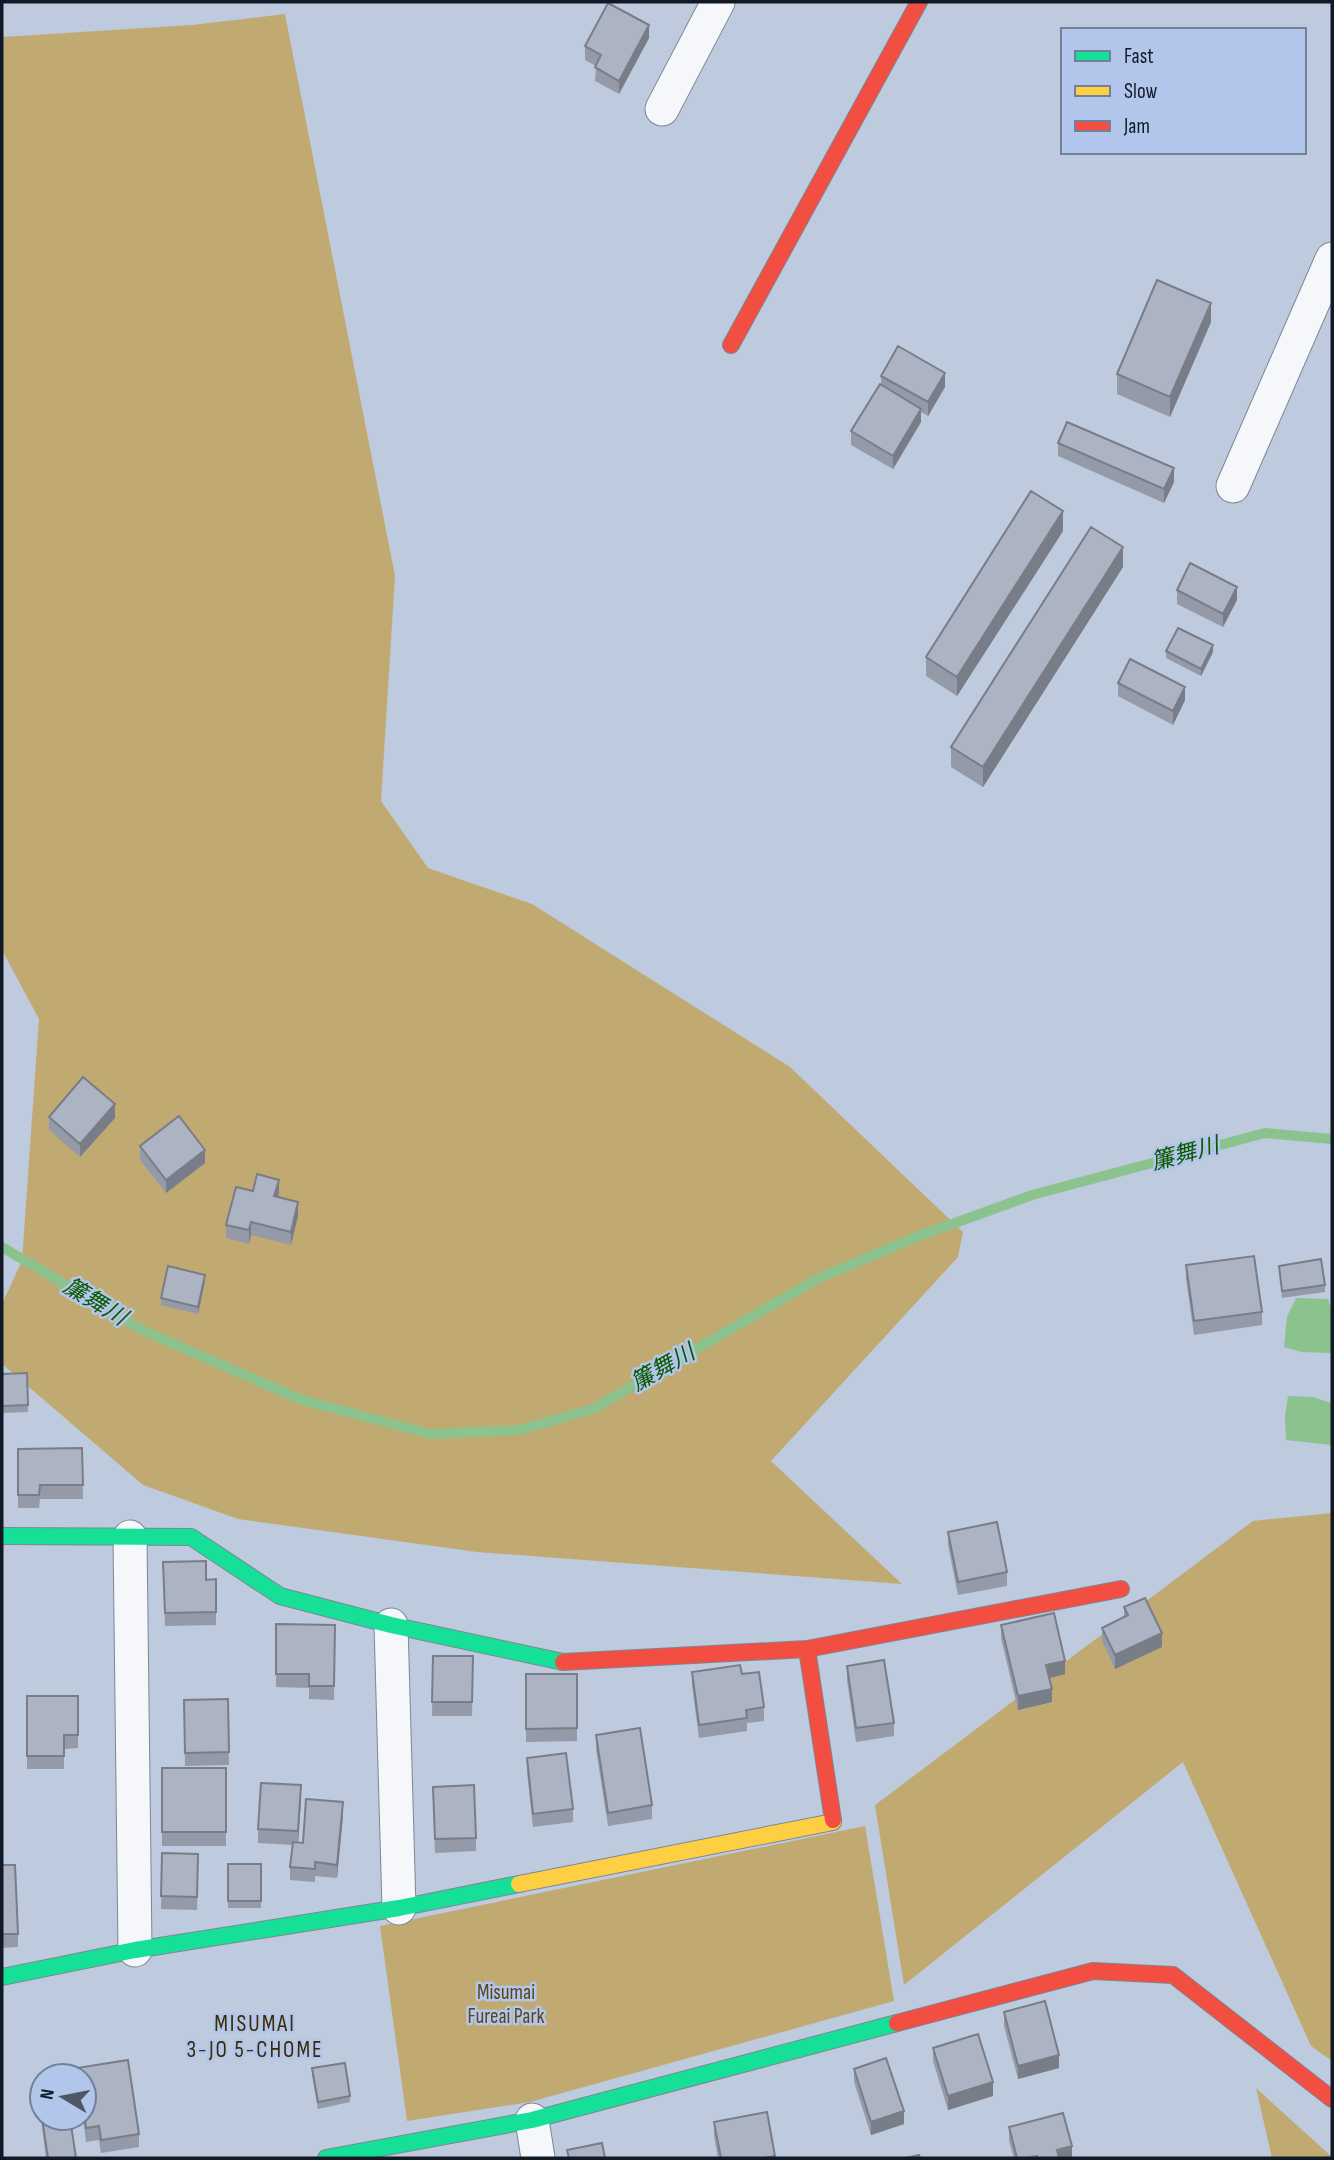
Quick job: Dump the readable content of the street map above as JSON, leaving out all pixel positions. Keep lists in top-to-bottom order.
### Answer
{
  "districts": ["MISUMAI 3-JO 5-CHOME"],
  "water": ["簾舞川"],
  "parks": ["Misumai Fureai Park"],
  "legend": ["Fast", "Slow", "Jam"],
  "north": "left"
}
